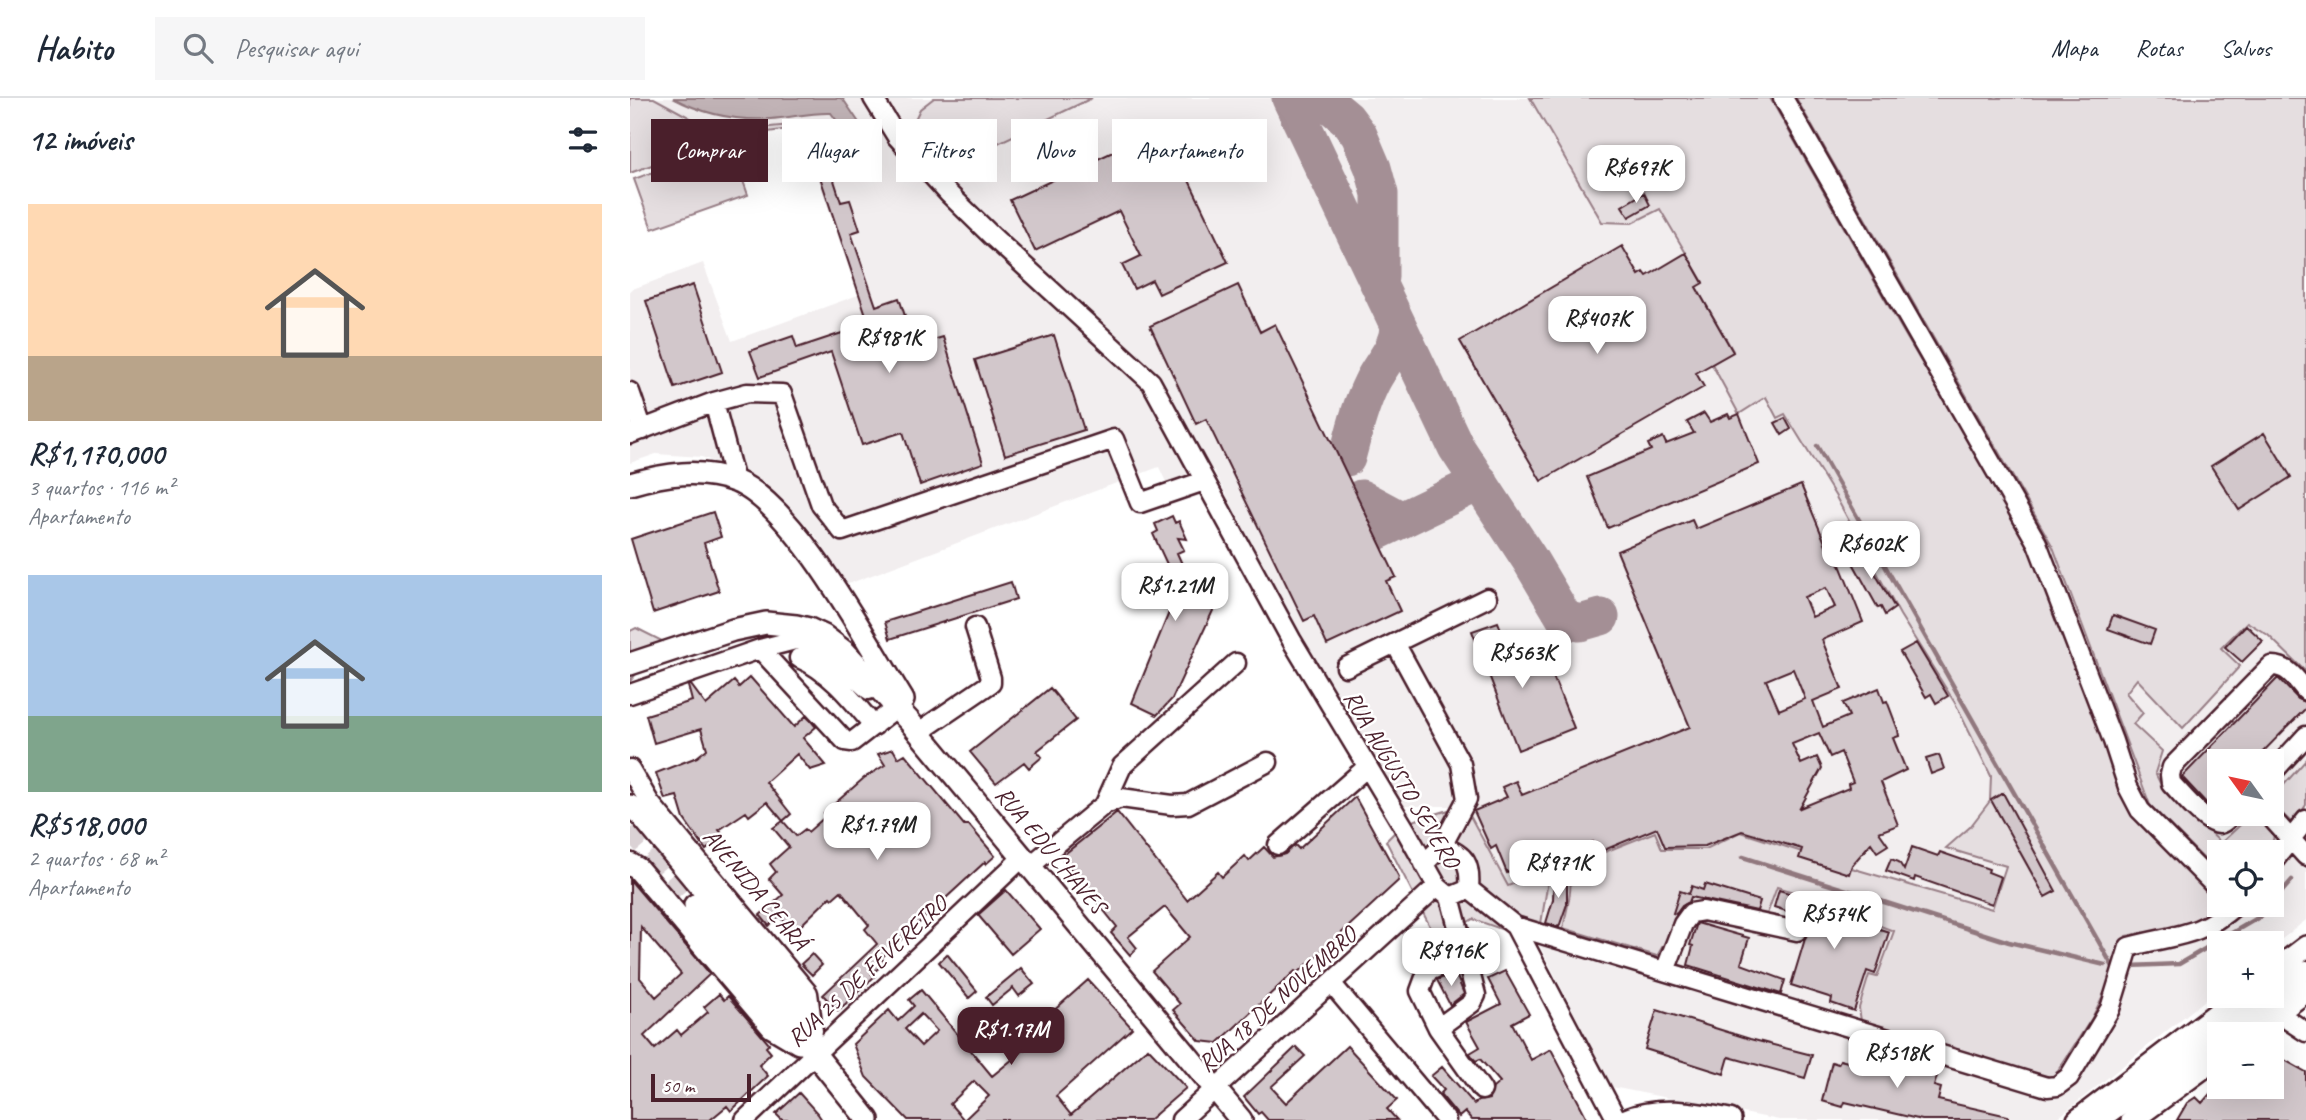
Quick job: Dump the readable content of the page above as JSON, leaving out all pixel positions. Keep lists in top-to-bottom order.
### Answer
{
  "streets": {
    "main road": ["RUA EDU CHAVES"],
    "street": ["RUA AUGUSTO SEVERO", "RUA 25 DE FEVEREIRO", "RUA 18 DE NOVEMBRO"]
  },
  "crossings": [
    ["RUA AUGUSTO SEVERO", "RUA 18 DE NOVEMBRO"],
    ["RUA EDU CHAVES", "RUA 25 DE FEVEREIRO"],
    ["RUA EDU CHAVES", "RUA 18 DE NOVEMBRO"]
  ],
  "scale_bar": "50 m",
  "north": "top left",
  "page": {
    "header": "Habito",
    "search": "Pesquisar aqui",
    "nav": ["Mapa", "Rotas", "Salvos"],
    "heading": "12 imóveis",
    "chip": [
      "Comprar",
      "Alugar",
      "Filtros",
      "Novo",
      "Apartamento"
    ],
    "price": [
      "R$697K",
      "R$407K",
      "R$981K",
      "R$602K",
      "R$1.21M",
      "R$563K",
      "R$1.79M",
      "R$971K",
      "R$574K",
      "R$916K",
      "R$1.17M",
      "R$518K"
    ],
    "list": [
      {
        "name": "R$1,170,000",
        "note": "3 quartos · 116 m² · Apartamento"
      },
      {
        "name": "R$518,000",
        "note": "2 quartos · 68 m² · Apartamento"
      }
    ],
    "map_buttons": ["+", "−"],
    "scale": "50 m"
  }
}
